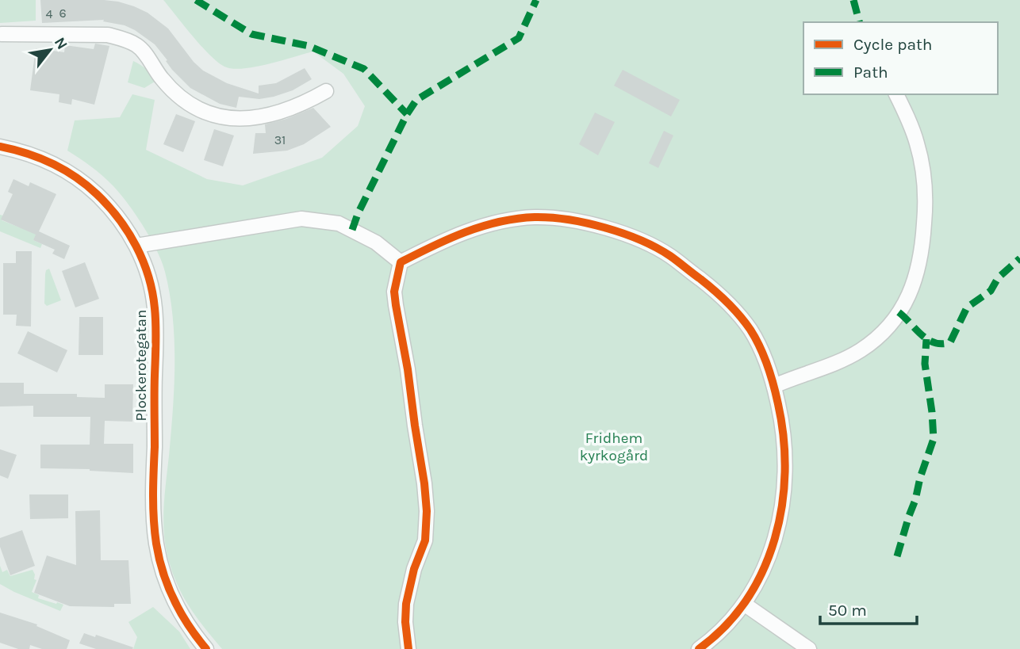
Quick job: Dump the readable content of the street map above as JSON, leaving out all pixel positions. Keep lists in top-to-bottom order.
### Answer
{
  "streets": {
    "street": ["Plockerotegatan"]
  },
  "parks": ["Fridhem kyrkogård"],
  "house_numbers": ["6", "4", "31"],
  "legend": ["Cycle path", "Path"],
  "scale_bar": "50 m",
  "north": "top right"
}
